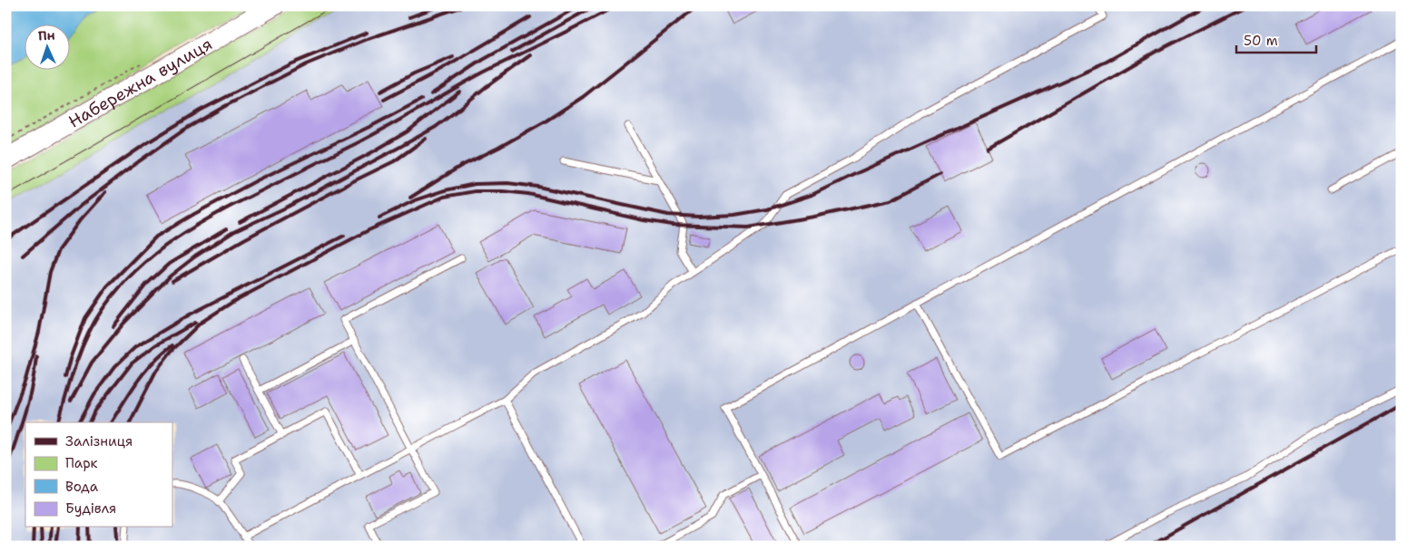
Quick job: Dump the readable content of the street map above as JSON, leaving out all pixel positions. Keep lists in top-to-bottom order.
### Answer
{
  "streets": {
    "highway": ["Набережна вулиця"]
  },
  "legend": [
    "Залізниця",
    "Парк",
    "Вода",
    "Будівля"
  ],
  "scale_bar": "50 m",
  "north": "top"
}
